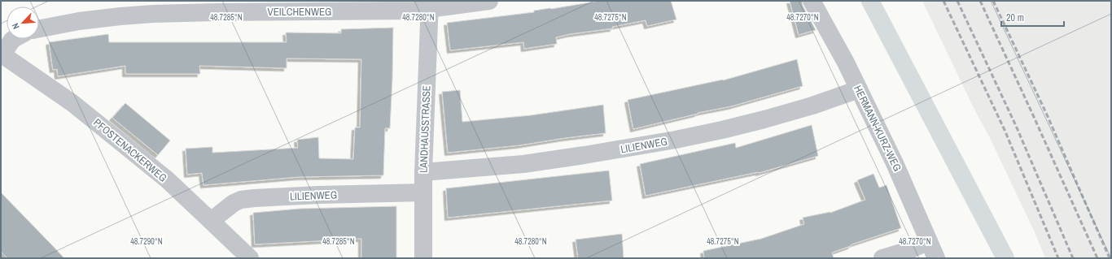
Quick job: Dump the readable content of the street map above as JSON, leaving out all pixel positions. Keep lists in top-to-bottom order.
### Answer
{
  "streets": {
    "street": [
      "VEILCHENWEG",
      "HERMANN-KURZ-WEG",
      "LANDHAUSSTRASSE",
      "LILIENWEG",
      "PFOSTENACKERWEG"
    ]
  },
  "crossings": [
    ["VEILCHENWEG", "LANDHAUSSTRASSE"],
    ["HERMANN-KURZ-WEG", "LILIENWEG"],
    ["LANDHAUSSTRASSE", "LILIENWEG"],
    ["LILIENWEG", "PFOSTENACKERWEG"]
  ],
  "scale_bar": "20 m",
  "north": "bottom left",
  "coordinates": [
    "48.7280°N",
    "48.7275°N",
    "48.7270°N",
    "48.7285°N",
    "48.7290°N"
  ]
}
